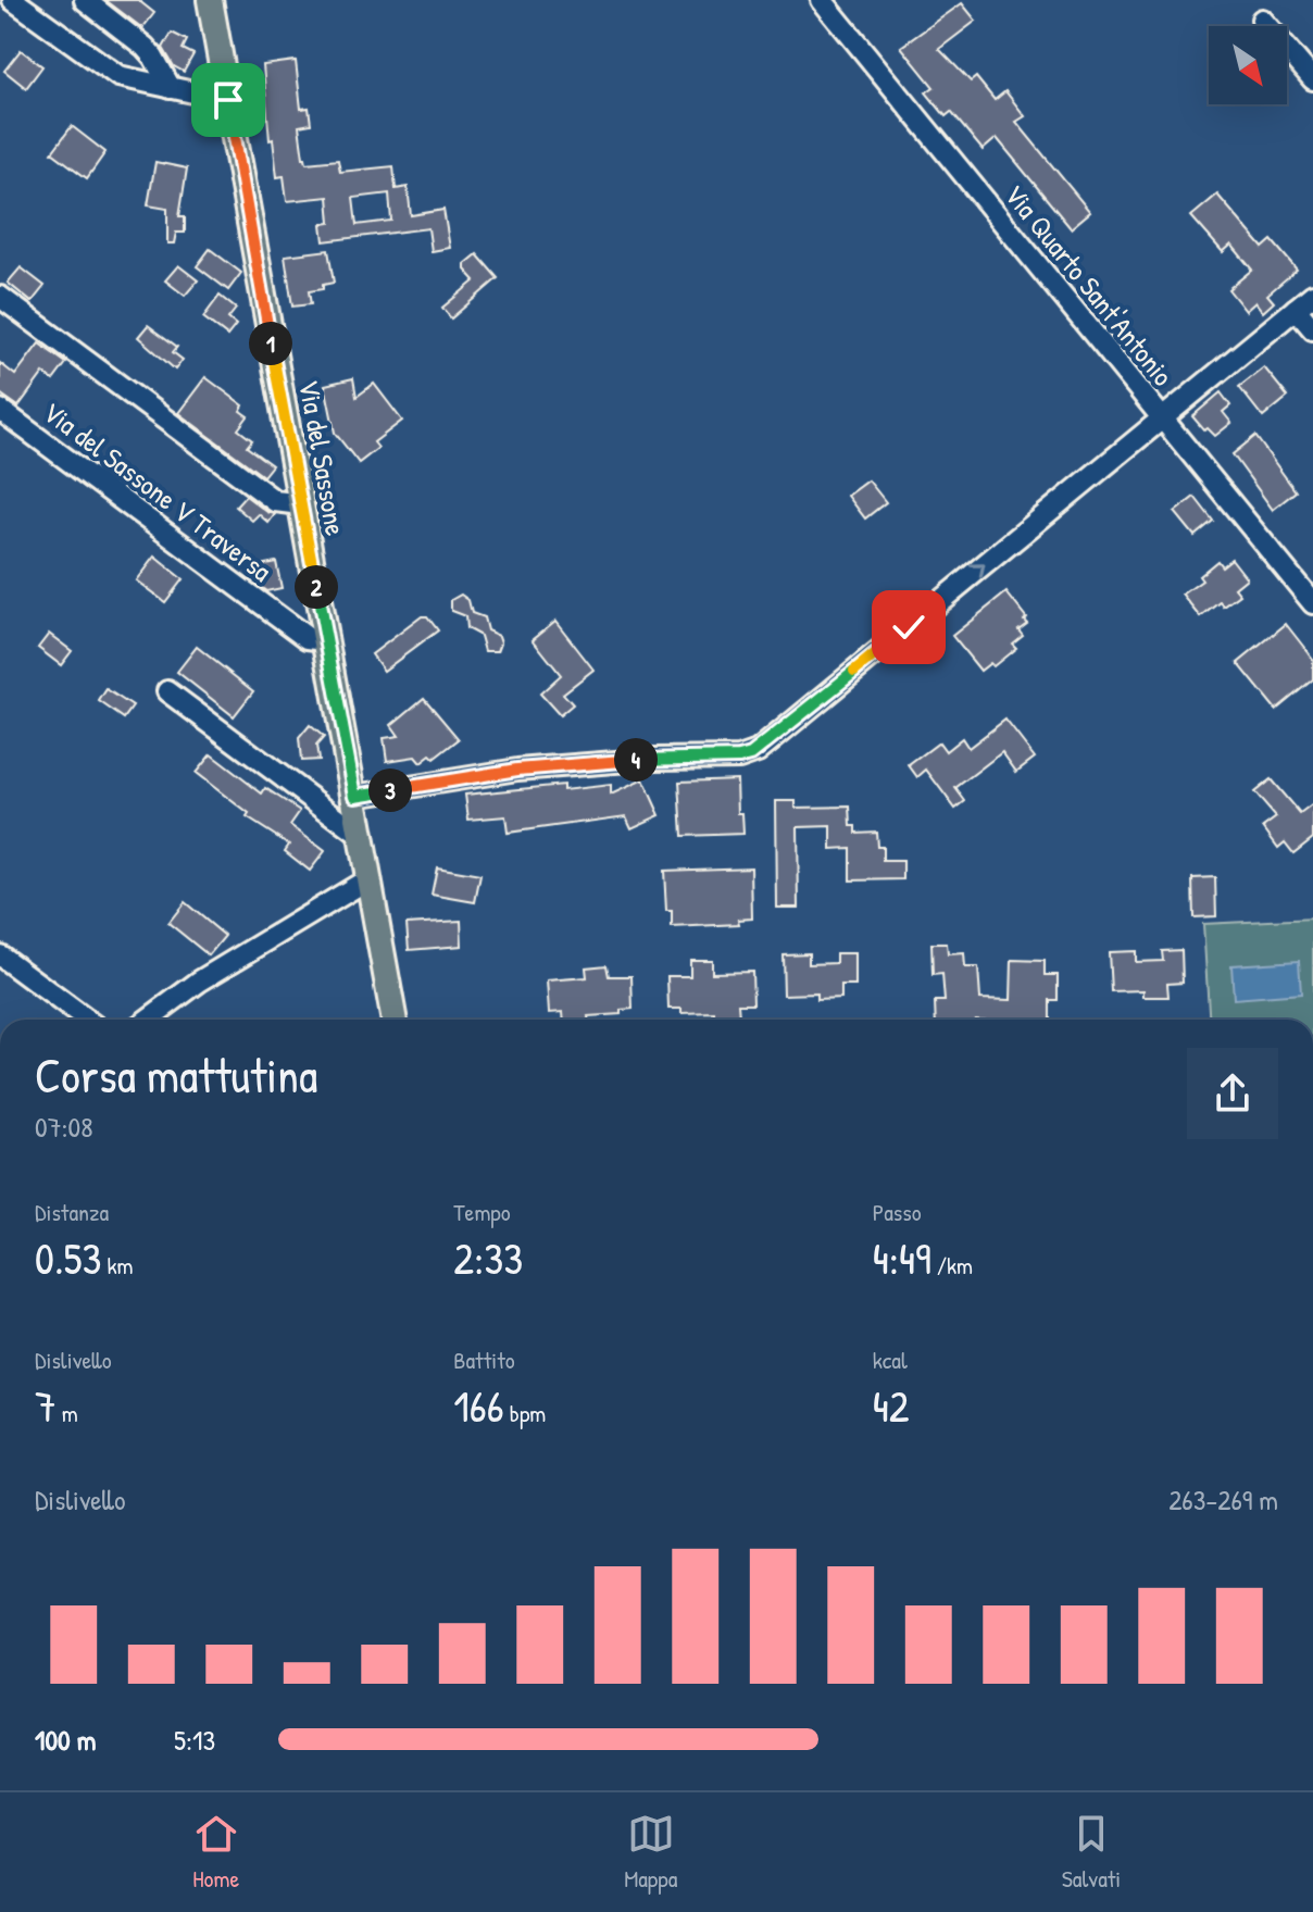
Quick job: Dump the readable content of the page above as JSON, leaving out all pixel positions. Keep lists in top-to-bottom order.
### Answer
{
  "streets": {
    "main road": ["Via del Sassone"],
    "street": ["Via Quarto Sant'Antonio", "Via del Sassone V Traversa"]
  },
  "crossings": [
    ["Via del Sassone", "Via del Sassone V Traversa"]
  ],
  "north": "bottom right",
  "page": {
    "pins": [
      "1",
      "2",
      "4",
      "3"
    ],
    "heading": ["Corsa mattutina", "07:08"],
    "stats": [
      ["Distanza", "0.53 km"],
      ["Tempo", "2:33"],
      ["Passo", "4:49 /km"],
      ["Dislivello", "7 m"],
      ["Battito", "166 bpm"],
      ["kcal", "42"]
    ],
    "chart": ["Dislivello", "263–269 m"],
    "list": [
      {
        "name": "100 m",
        "note": "5:13"
      }
    ],
    "tabs": ["Home", "Mappa", "Salvati"]
  }
}
